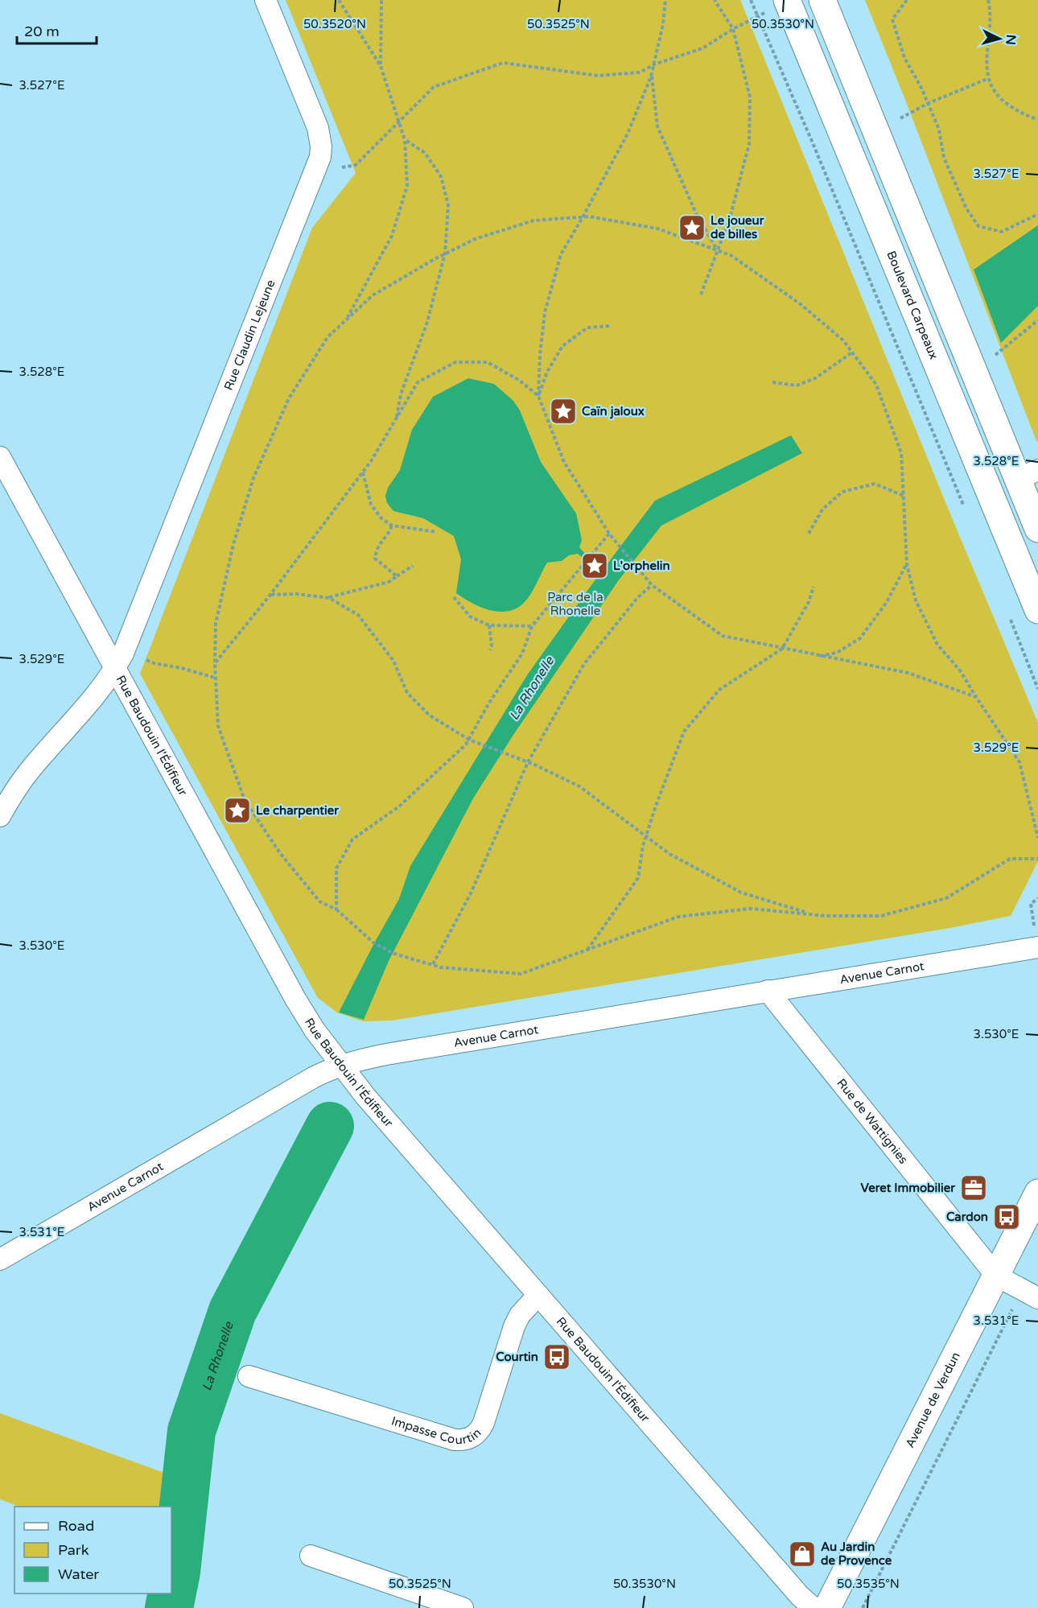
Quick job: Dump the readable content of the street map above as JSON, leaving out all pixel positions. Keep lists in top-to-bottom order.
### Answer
{
  "streets": {
    "main road": ["Boulevard Carpeaux", "Avenue de Verdun"],
    "street": [
      "Rue Claudin Lejeune",
      "Rue Baudouin l'Édifieur",
      "Avenue Carnot",
      "Rue de Wattignies",
      "Impasse Courtin"
    ]
  },
  "crossings": [
    ["Rue Claudin Lejeune", "Rue Baudouin l'Édifieur"],
    ["Rue Baudouin l'Édifieur", "Avenue Carnot"],
    ["Rue Baudouin l'Édifieur", "Impasse Courtin"],
    ["Avenue Carnot", "Rue de Wattignies"],
    ["Rue de Wattignies", "Avenue de Verdun"]
  ],
  "water": ["La Rhonelle"],
  "parks": ["Parc de la Rhonelle"],
  "places": {
    "place": [
      "Le joueur de billes",
      "Caïn jaloux",
      "L'orphelin",
      "Le charpentier"
    ],
    "office": ["Veret Immobilier"],
    "bus stop": ["Cardon", "Courtin"],
    "shop": ["Au Jardin de Provence"]
  },
  "legend": ["Road", "Park", "Water"],
  "scale_bar": "20 m",
  "north": "right",
  "coordinates": [
    "50.3520°N",
    "50.3525°N",
    "50.3530°N",
    "3.527°E",
    "3.528°E",
    "3.529°E",
    "3.530°E",
    "3.531°E",
    "50.3535°N"
  ]
}
